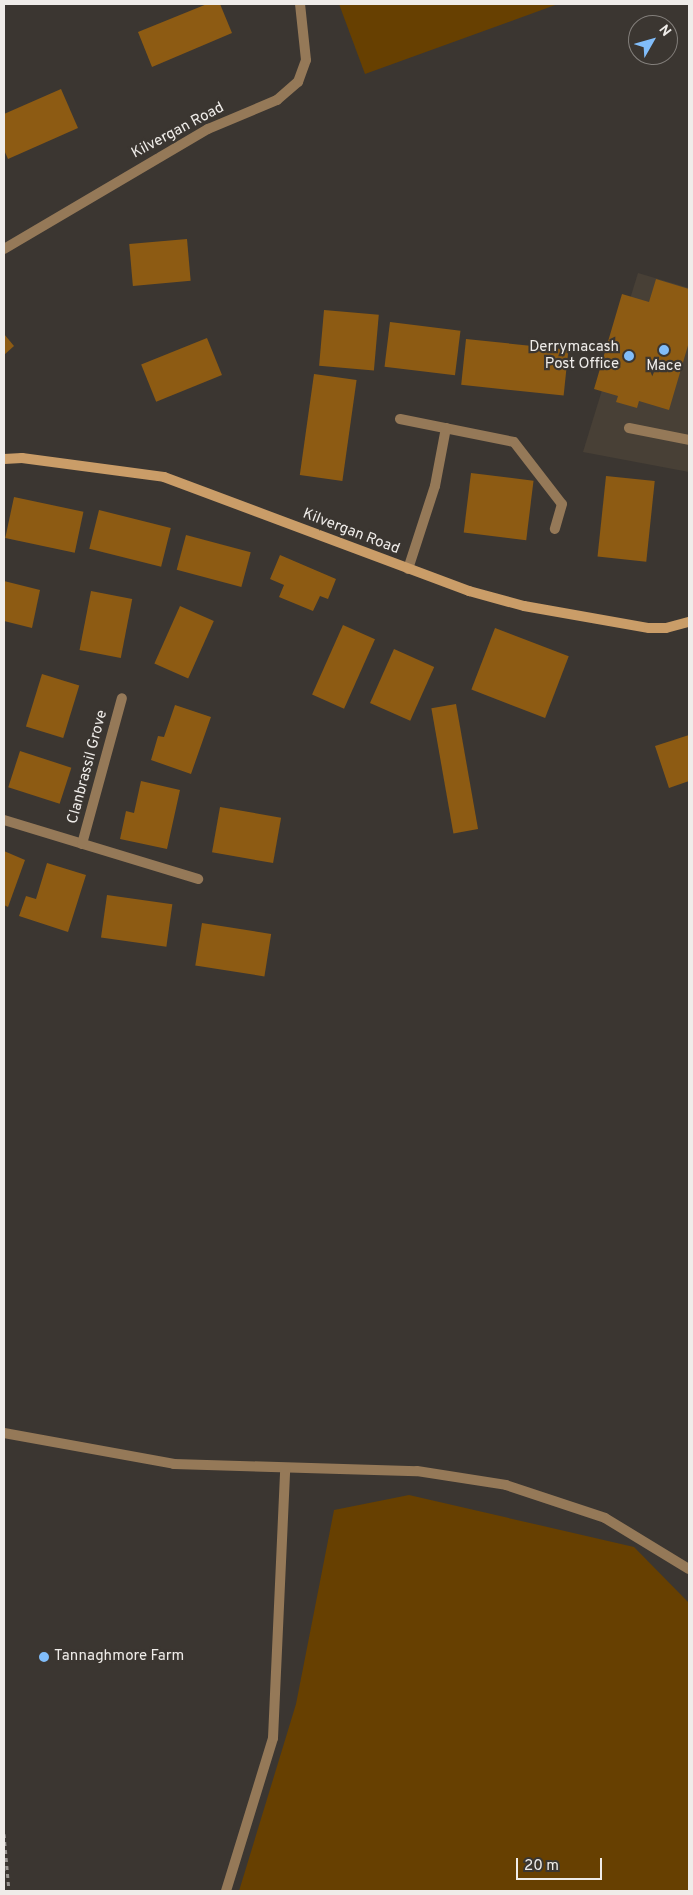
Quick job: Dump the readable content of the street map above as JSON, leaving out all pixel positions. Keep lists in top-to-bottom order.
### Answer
{
  "streets": {
    "street": ["Kilvergan Road", "Clanbrassil Grove"]
  },
  "places": ["Mace", "Derrymacash Post Office", "Tannaghmore Farm"],
  "scale_bar": "20 m",
  "north": "top right"
}
